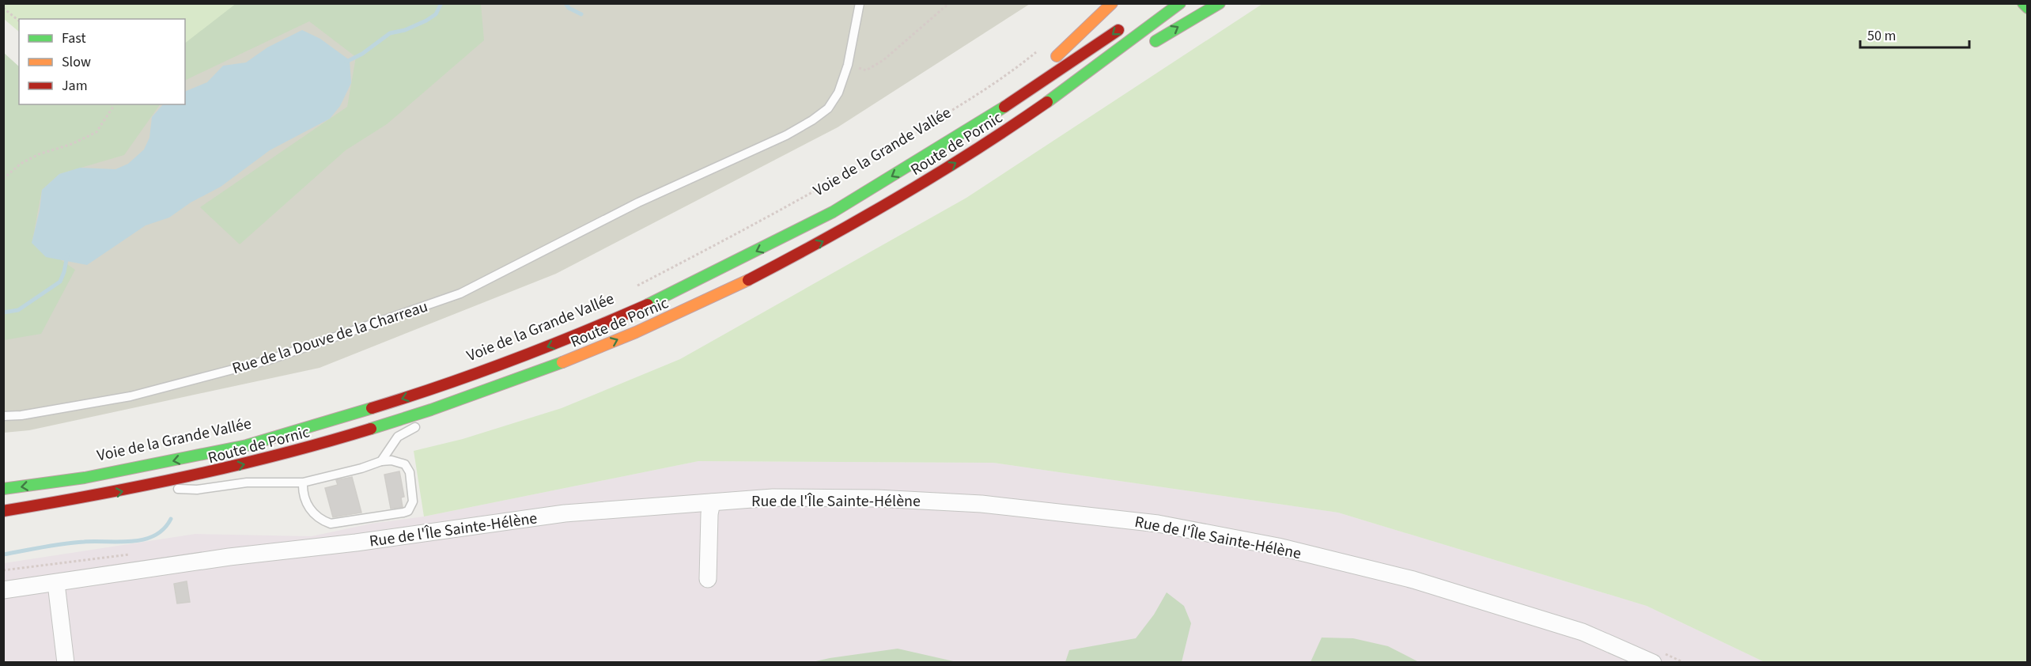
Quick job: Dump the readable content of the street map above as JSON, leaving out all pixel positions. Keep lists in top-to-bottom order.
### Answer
{
  "streets": {
    "highway": ["Route de Pornic"],
    "street": ["Rue de l'Île Sainte-Hélène"],
    "lane": ["Rue de la Douve de la Charreau"],
    "path": ["Voie de la Grande Vallée"]
  },
  "legend": ["Fast", "Slow", "Jam"],
  "scale_bar": "50 m"
}
